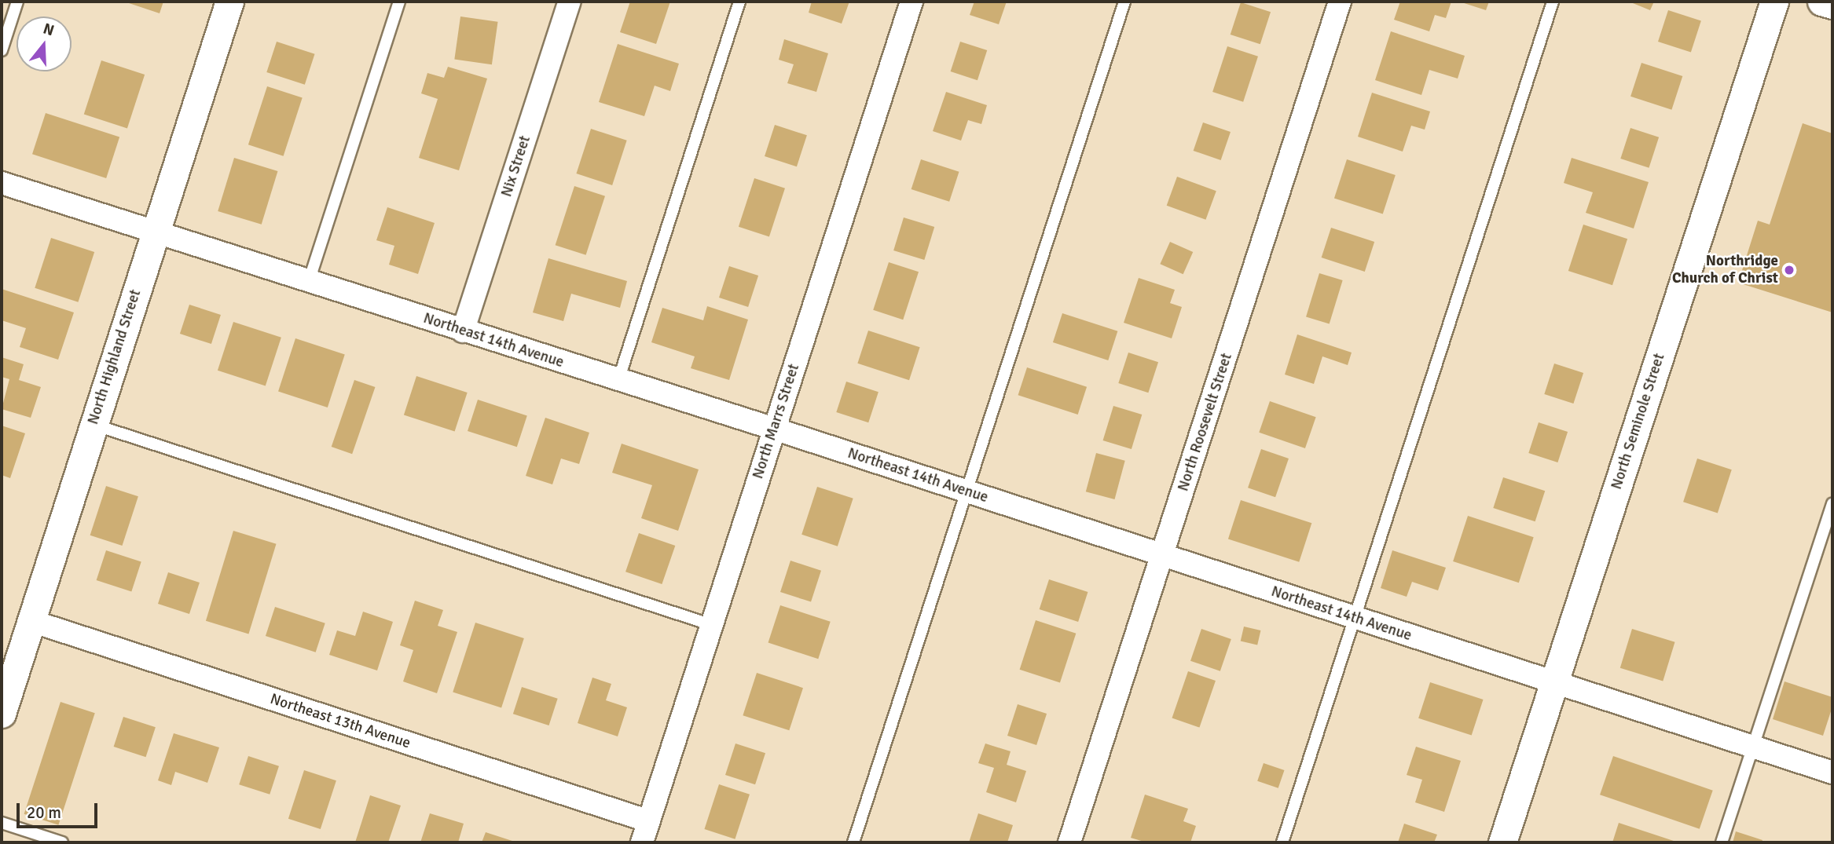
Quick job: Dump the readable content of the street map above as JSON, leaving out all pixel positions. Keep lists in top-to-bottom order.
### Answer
{
  "streets": {
    "street": [
      "Nix Street",
      "Northeast 14th Avenue",
      "North Highland Street",
      "North Marrs Street",
      "North Seminole Street",
      "North Roosevelt Street",
      "Northeast 13th Avenue"
    ]
  },
  "crossings": [
    ["Nix Street", "Northeast 14th Avenue"],
    ["Northeast 14th Avenue", "North Highland Street"],
    ["Northeast 14th Avenue", "North Marrs Street"],
    ["Northeast 14th Avenue", "North Seminole Street"],
    ["Northeast 14th Avenue", "North Roosevelt Street"],
    ["North Highland Street", "Northeast 13th Avenue"],
    ["North Marrs Street", "Northeast 13th Avenue"]
  ],
  "places": ["Northridge Church of Christ"],
  "scale_bar": "20 m",
  "north": "top"
}
